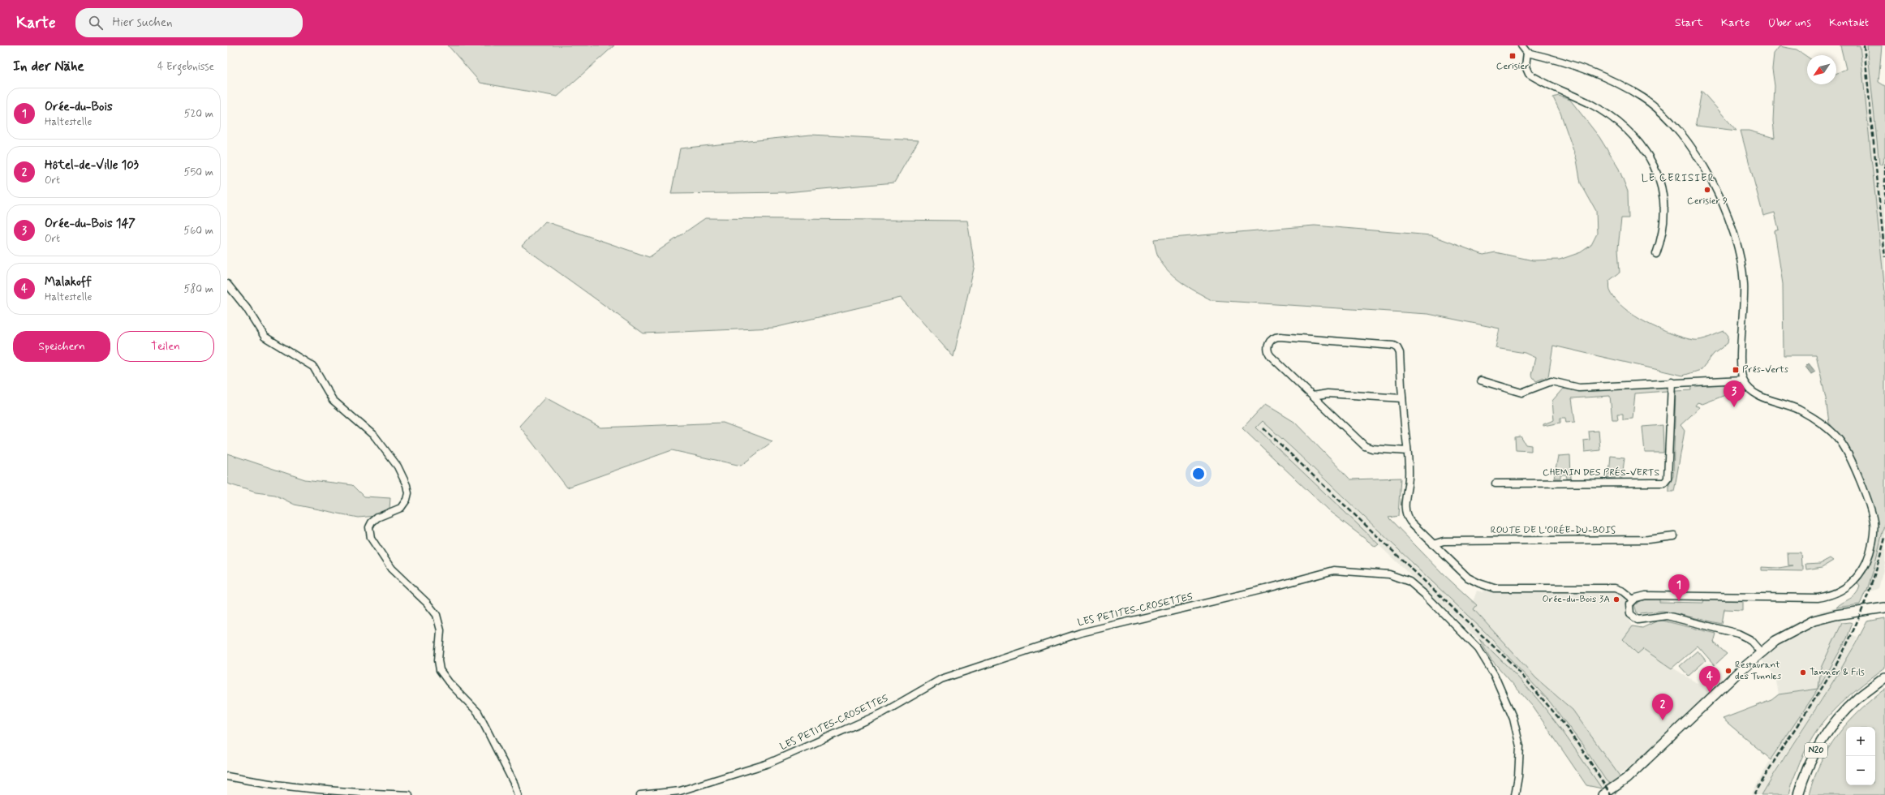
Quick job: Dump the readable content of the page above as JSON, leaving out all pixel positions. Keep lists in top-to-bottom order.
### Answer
{
  "streets": {
    "main road": ["N20"],
    "street": ["CHEMIN DES PRÉS-VERTS", "ROUTE DE L'ORÉE-DU-BOIS", "LES PETITES-CROSETTES"]
  },
  "districts": ["LE CERISIER"],
  "places": {
    "transit": ["Cerisier", "Prés-Verts"],
    "other": [
      "Cerisier 9",
      "Orée-du-Bois 3A",
      "Restaurant des Tunnles",
      "Tanner & Fils"
    ]
  },
  "north": "bottom left",
  "page": {
    "header": "Karte",
    "search": "Hier suchen",
    "nav": [
      "Start",
      "Karte",
      "Über uns",
      "Kontakt"
    ],
    "heading": ["In der Nähe", "4 Ergebnisse"],
    "list": [
      {
        "mark": "1",
        "name": "Orée-du-Bois",
        "note": "Haltestelle",
        "value": "520 m"
      },
      {
        "mark": "2",
        "name": "Hôtel-de-Ville 103",
        "note": "Ort",
        "value": "550 m"
      },
      {
        "mark": "3",
        "name": "Orée-du-Bois 147",
        "note": "Ort",
        "value": "560 m"
      },
      {
        "mark": "4",
        "name": "Malakoff",
        "note": "Haltestelle",
        "value": "580 m"
      }
    ],
    "buttons": ["Speichern", "Teilen"],
    "pins": [
      "3",
      "1",
      "4",
      "2"
    ],
    "map_buttons": ["+", "−"]
  }
}
